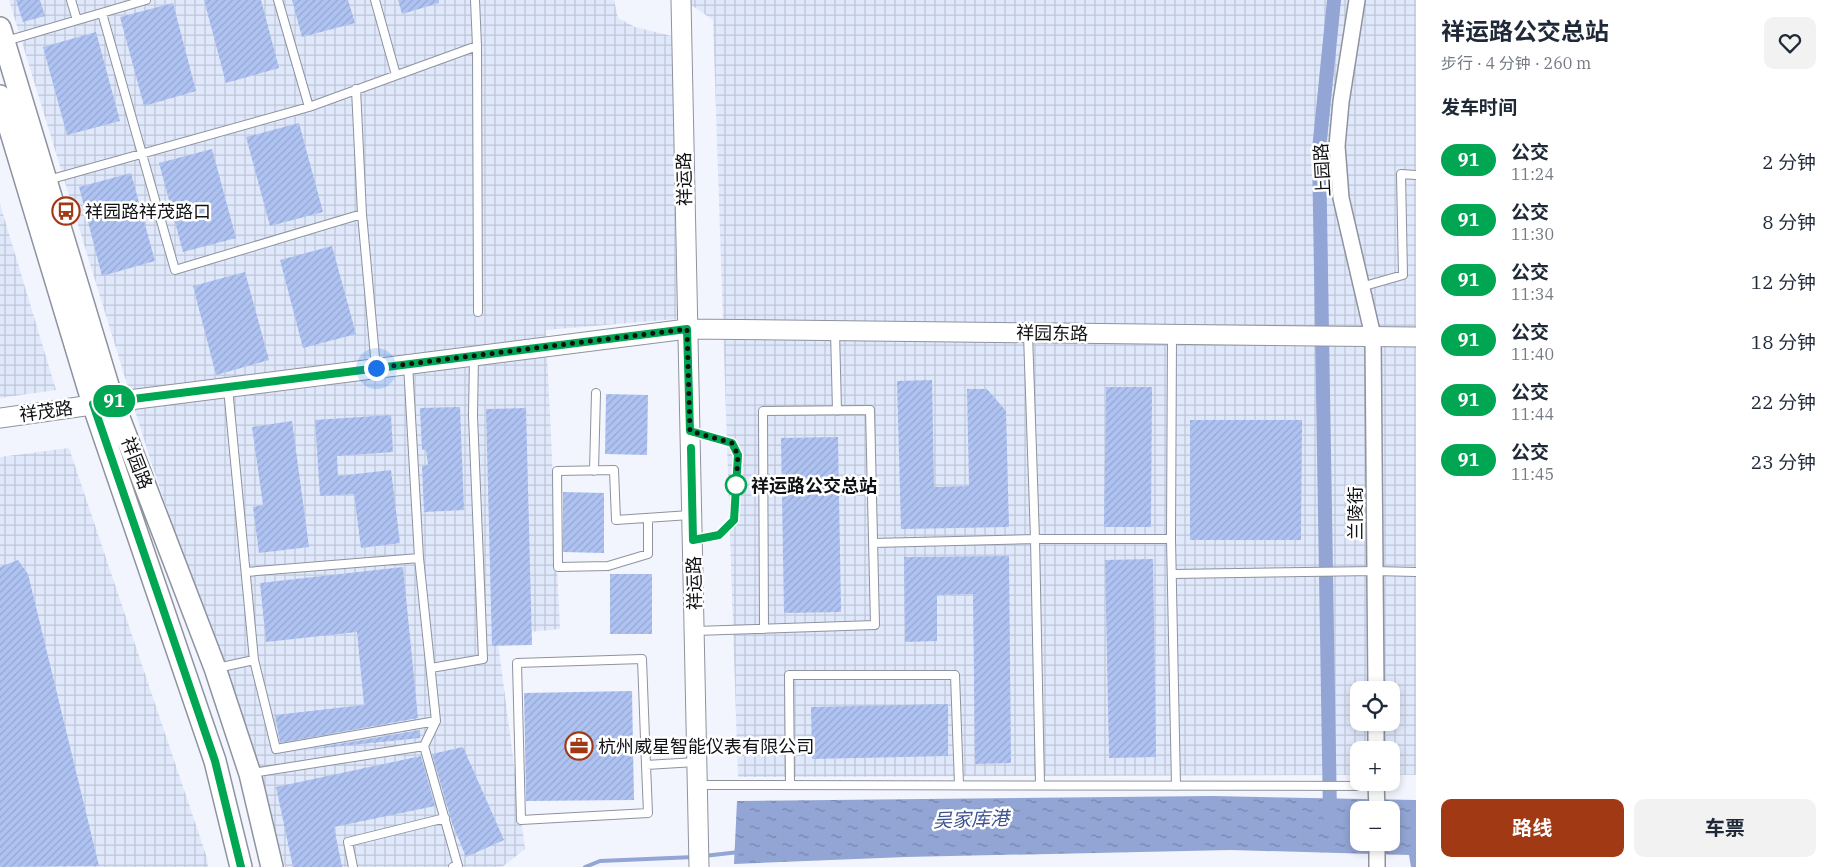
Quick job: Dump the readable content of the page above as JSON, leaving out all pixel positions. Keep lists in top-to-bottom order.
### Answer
{
  "streets": {
    "main road": ["祥园路"],
    "street": [
      "上园路",
      "祥运路",
      "祥园东路",
      "祥茂路",
      "兰陵街"
    ]
  },
  "crossings": [
    ["上园路", "祥园东路"],
    ["上园路", "兰陵街"],
    ["祥运路", "祥园东路"],
    ["祥运路", "祥茂路"],
    ["祥园东路", "祥茂路"],
    ["祥园东路", "兰陵街"],
    ["祥茂路", "祥园路"]
  ],
  "water": ["吴家库港"],
  "places": {
    "bus stop": ["祥园路祥茂路口"],
    "other": ["祥运路公交总站"],
    "office": ["杭州威星智能仪表有限公司"]
  },
  "lines": ["bus line 91"],
  "page": {
    "on_map": "91",
    "heading": [
      ["祥运路公交总站", "步行 · 4 分钟 · 260 m"],
      "发车时间"
    ],
    "list": [
      {
        "mark": "91",
        "name": "公交",
        "note": "11:24",
        "value": "2 分钟"
      },
      {
        "mark": "91",
        "name": "公交",
        "note": "11:30",
        "value": "8 分钟"
      },
      {
        "mark": "91",
        "name": "公交",
        "note": "11:34",
        "value": "12 分钟"
      },
      {
        "mark": "91",
        "name": "公交",
        "note": "11:40",
        "value": "18 分钟"
      },
      {
        "mark": "91",
        "name": "公交",
        "note": "11:44",
        "value": "22 分钟"
      },
      {
        "mark": "91",
        "name": "公交",
        "note": "11:45",
        "value": "23 分钟"
      }
    ],
    "map_buttons": ["+", "−"],
    "buttons": ["路线", "车票"]
  }
}
